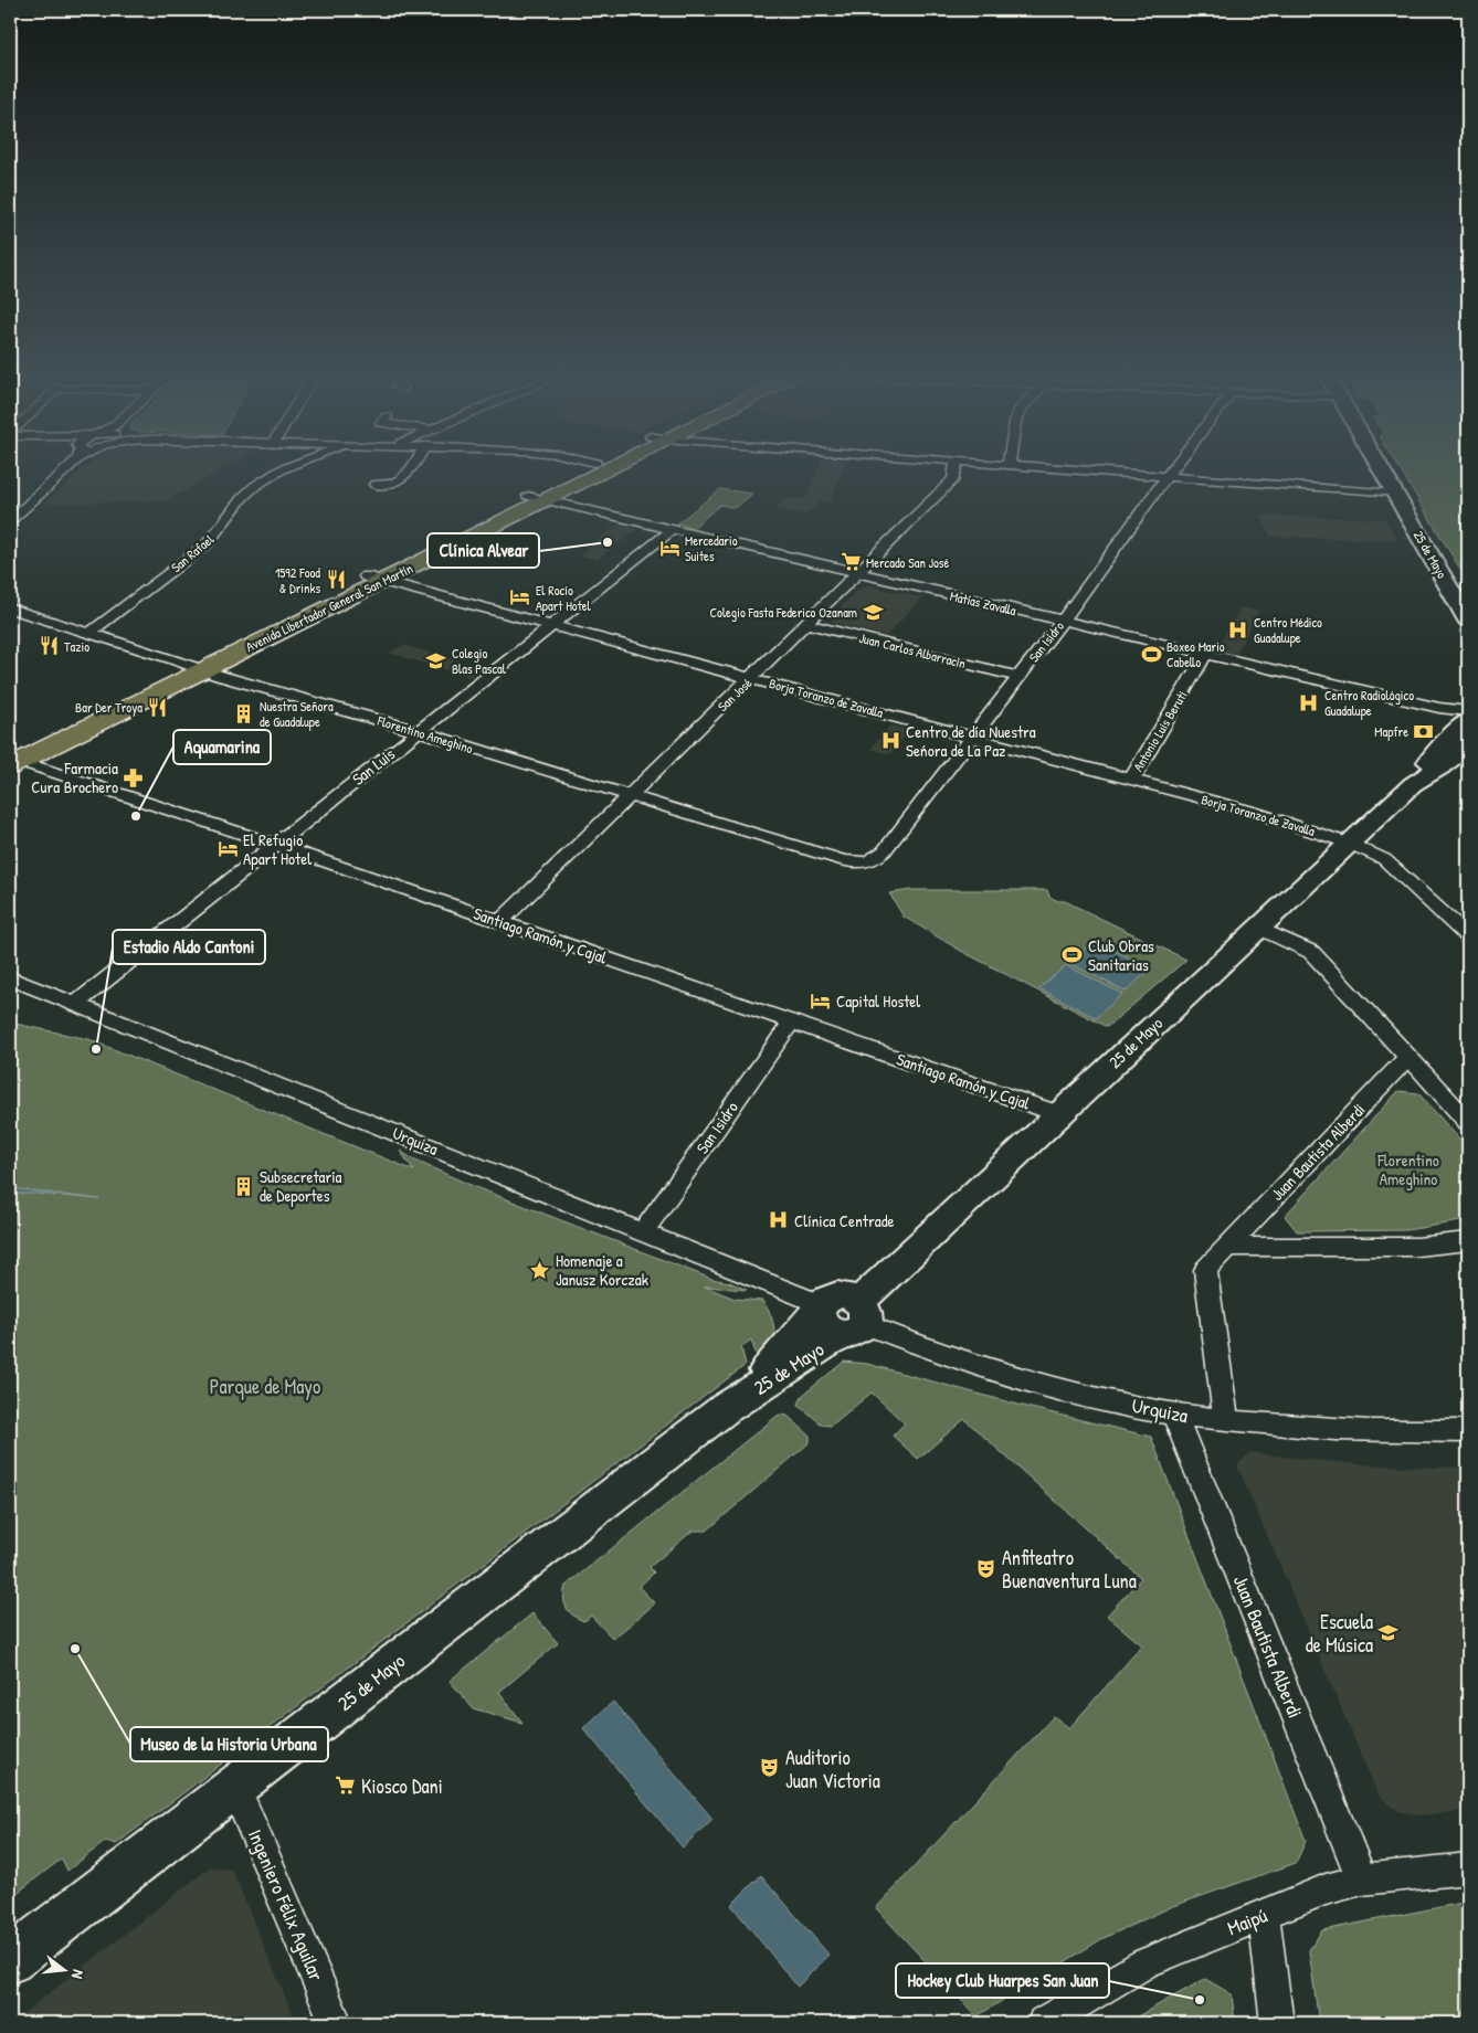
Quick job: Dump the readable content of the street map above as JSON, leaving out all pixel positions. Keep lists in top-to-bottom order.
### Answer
{
  "streets": {
    "main road": ["Avenida Libertador General San Martín"],
    "street": [
      "San Rafael",
      "25 de Mayo",
      "Matías Zavalla",
      "San Isidro",
      "Juan Carlos Albarracìn",
      "San José",
      "Borja Toranzo de Zavalla",
      "Antonio Luis Beruti",
      "Florentino Ameghino",
      "San Luis",
      "Santiago Ramón y Cajal",
      "Urquiza",
      "Juan Bautista Alberdi",
      "Ingeniero Félix Aguilar",
      "Maipú"
    ]
  },
  "crossings": [
    ["San Rafael", "Florentino Ameghino"],
    ["25 de Mayo", "Matías Zavalla"],
    ["25 de Mayo", "Borja Toranzo de Zavalla"],
    ["25 de Mayo", "Santiago Ramón y Cajal"],
    ["25 de Mayo", "Urquiza"],
    ["25 de Mayo", "Ingeniero Félix Aguilar"],
    ["Matías Zavalla", "Avenida Libertador General San Martín"],
    ["Matías Zavalla", "San Isidro"],
    ["Matías Zavalla", "San José"],
    ["Matías Zavalla", "Antonio Luis Beruti"],
    ["Matías Zavalla", "San Luis"],
    ["Avenida Libertador General San Martín", "Borja Toranzo de Zavalla"],
    ["Avenida Libertador General San Martín", "Florentino Ameghino"],
    ["Avenida Libertador General San Martín", "Santiago Ramón y Cajal"],
    ["San Isidro", "Juan Carlos Albarracìn"],
    ["San Isidro", "Borja Toranzo de Zavalla"],
    ["San Isidro", "Florentino Ameghino"],
    ["San Isidro", "Santiago Ramón y Cajal"],
    ["San Isidro", "Urquiza"],
    ["Juan Carlos Albarracìn", "San José"],
    ["San José", "Borja Toranzo de Zavalla"],
    ["San José", "Florentino Ameghino"],
    ["San José", "Santiago Ramón y Cajal"],
    ["Borja Toranzo de Zavalla", "Antonio Luis Beruti"],
    ["Borja Toranzo de Zavalla", "San Luis"],
    ["Florentino Ameghino", "San Luis"],
    ["San Luis", "Santiago Ramón y Cajal"],
    ["San Luis", "Urquiza"],
    ["Urquiza", "Juan Bautista Alberdi"],
    ["Juan Bautista Alberdi", "Maipú"]
  ],
  "parks": ["Florentino Ameghino", "Parque de Mayo"],
  "places": {
    "other": [
      "Clínica Alvear",
      "Aquamarina",
      "Estadio Aldo Cantoni",
      "Museo de la Historia Urbana",
      "Hockey Club Huarpes San Juan"
    ],
    "hotel": [
      "Mercedario Suites",
      "El Rocío Apart Hotel",
      "El Refugio Apart Hotel",
      "Capital Hostel"
    ],
    "supermarket": ["Mercado San José", "Kiosco Dani"],
    "restaurant": ["1592 Food & Drinks", "Tazio", "Bar Der Troya"],
    "school or university": ["Colegio Fasta Federico Ozanam", "Colegio Blas Pascal", "Escuela de Música"],
    "hospital": [
      "Centro Médico Guadalupe",
      "Centro Radiológico Guadalupe",
      "Centro de día Nuestra Seńora de La Paz",
      "Clínica Centrade"
    ],
    "sports": ["Boxeo Mario Cabello", "Club Obras Sanitarias"],
    "building": ["Nuestra Señora de Guadalupe", "Subsecretaría de Deportes"],
    "bank": ["Mapfre"],
    "pharmacy": ["Farmacia Cura Brochero"],
    "place": ["Homenaje a Janusz Korczak"],
    "theatre": ["Anfiteatro Buenaventura Luna", "Auditorio Juan Victoria"]
  },
  "north": "right"
}
